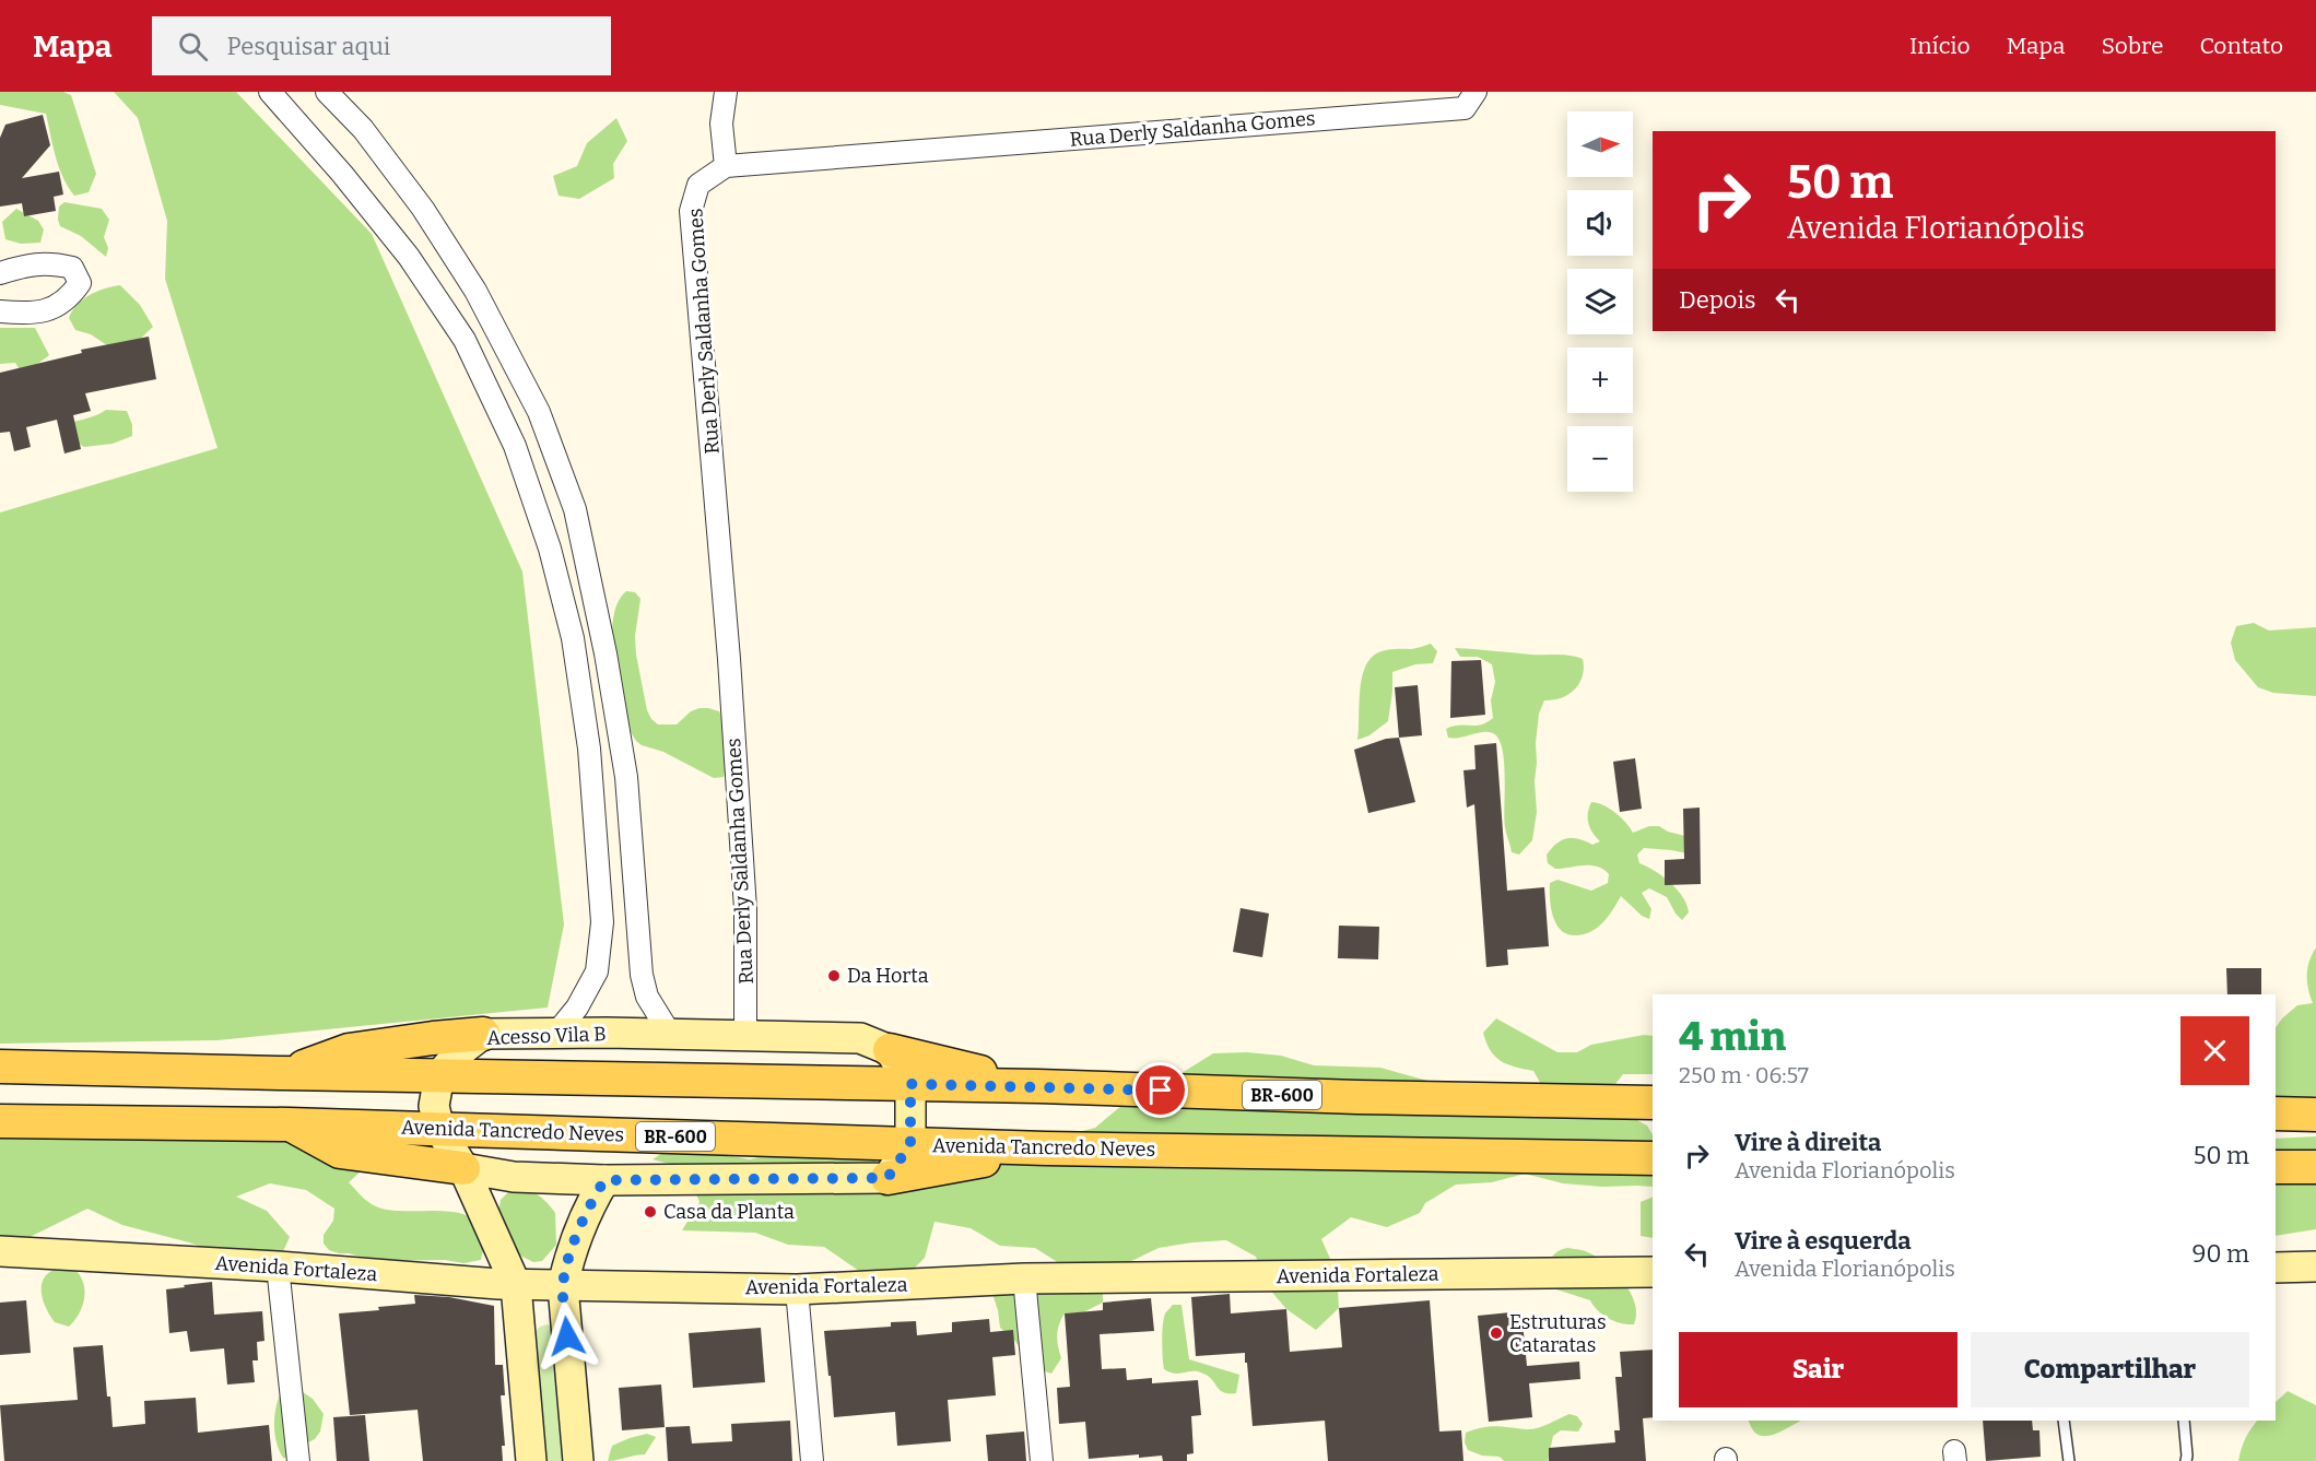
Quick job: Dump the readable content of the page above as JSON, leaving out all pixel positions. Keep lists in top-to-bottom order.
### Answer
{
  "streets": {
    "main road": ["BR-600", "Avenida Tancredo Neves"],
    "street": ["Rua Derly Saldanha Gomes", "Acesso Vila B", "Avenida Fortaleza"]
  },
  "crossings": [
    ["Rua Derly Saldanha Gomes", "Acesso Vila B"],
    ["Acesso Vila B", "BR-600"]
  ],
  "places": ["Da Horta", "Casa da Planta", "Estruturas Cataratas"],
  "north": "right",
  "page": {
    "header": "Mapa",
    "search": "Pesquisar aqui",
    "nav": [
      "Início",
      "Mapa",
      "Sobre",
      "Contato"
    ],
    "map_buttons": ["+", "−"],
    "turn": ["50 m", "Avenida Florianópolis"],
    "then": "Depois",
    "heading": ["4 min", "250 m · 06:57"],
    "list": [
      {
        "name": "Vire à direita",
        "note": "Avenida Florianópolis",
        "value": "50 m"
      },
      {
        "name": "Vire à esquerda",
        "note": "Avenida Florianópolis",
        "value": "90 m"
      }
    ],
    "buttons": ["Sair", "Compartilhar"]
  }
}
